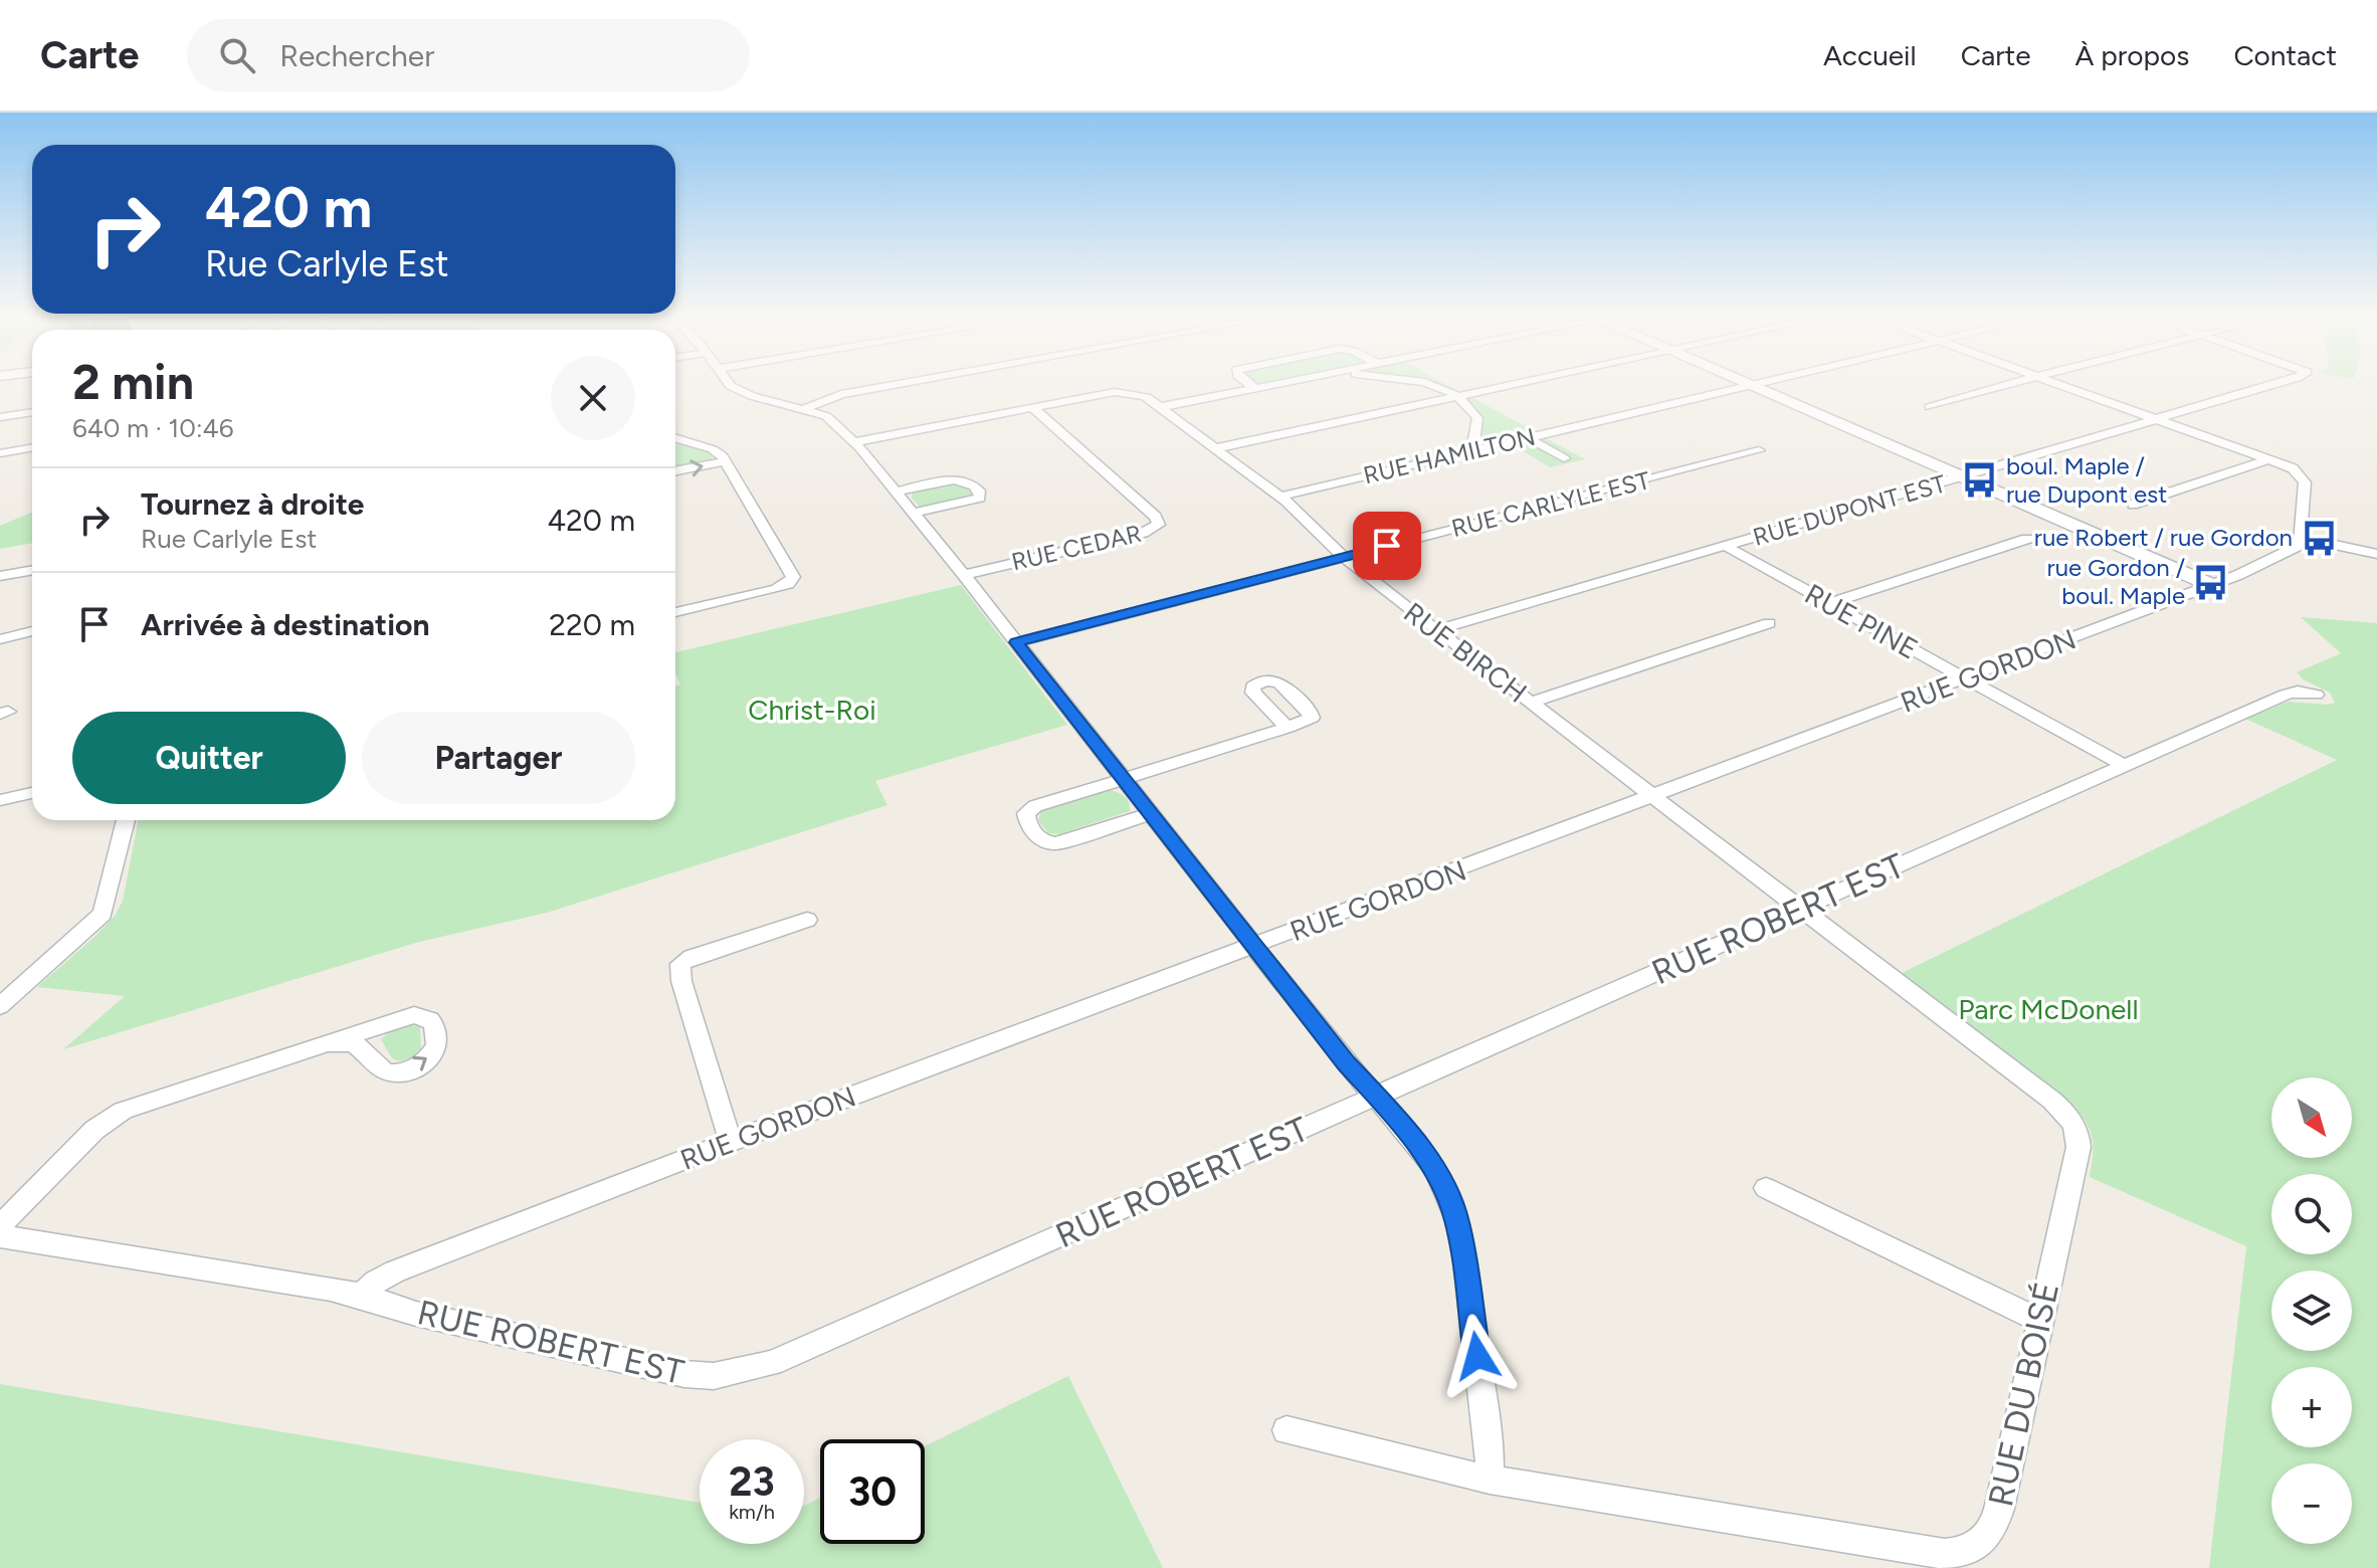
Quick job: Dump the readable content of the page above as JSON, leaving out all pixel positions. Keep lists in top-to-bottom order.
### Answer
{
  "streets": {
    "street": [
      "RUE HAMILTON",
      "RUE CARLYLE EST",
      "RUE DUPONT EST",
      "RUE CEDAR",
      "RUE PINE",
      "RUE BIRCH",
      "RUE GORDON",
      "RUE ROBERT EST",
      "RUE DU BOISÉ"
    ]
  },
  "crossings": [
    ["RUE HAMILTON", "RUE BIRCH"],
    ["RUE CARLYLE EST", "RUE BIRCH"],
    ["RUE DUPONT EST", "RUE PINE"],
    ["RUE DUPONT EST", "RUE BIRCH"],
    ["RUE CEDAR", "RUE BIRCH"],
    ["RUE PINE", "RUE GORDON"],
    ["RUE PINE", "RUE ROBERT EST"],
    ["RUE BIRCH", "RUE GORDON"],
    ["RUE BIRCH", "RUE ROBERT EST"],
    ["RUE BIRCH", "RUE DU BOISÉ"],
    ["RUE GORDON", "RUE ROBERT EST"],
    ["RUE ROBERT EST", "RUE DU BOISÉ"]
  ],
  "parks": ["Christ-Roi", "Parc McDonell"],
  "places": {
    "bus stop": ["boul. Maple / rue Dupont est", "rue Robert / rue Gordon", "rue Gordon / boul. Maple"]
  },
  "north": "bottom right",
  "page": {
    "header": "Carte",
    "search": "Rechercher",
    "nav": [
      "Accueil",
      "Carte",
      "À propos",
      "Contact"
    ],
    "turn": ["420 m", "Rue Carlyle Est"],
    "heading": ["2 min", "640 m · 10:46"],
    "list": [
      {
        "name": "Tournez à droite",
        "note": "Rue Carlyle Est",
        "value": "420 m"
      },
      {
        "name": "Arrivée à destination",
        "value": "220 m"
      }
    ],
    "buttons": ["Quitter", "Partager"],
    "map_buttons": ["+", "−"],
    "speed": "23 km/h",
    "limit": "30"
  }
}
